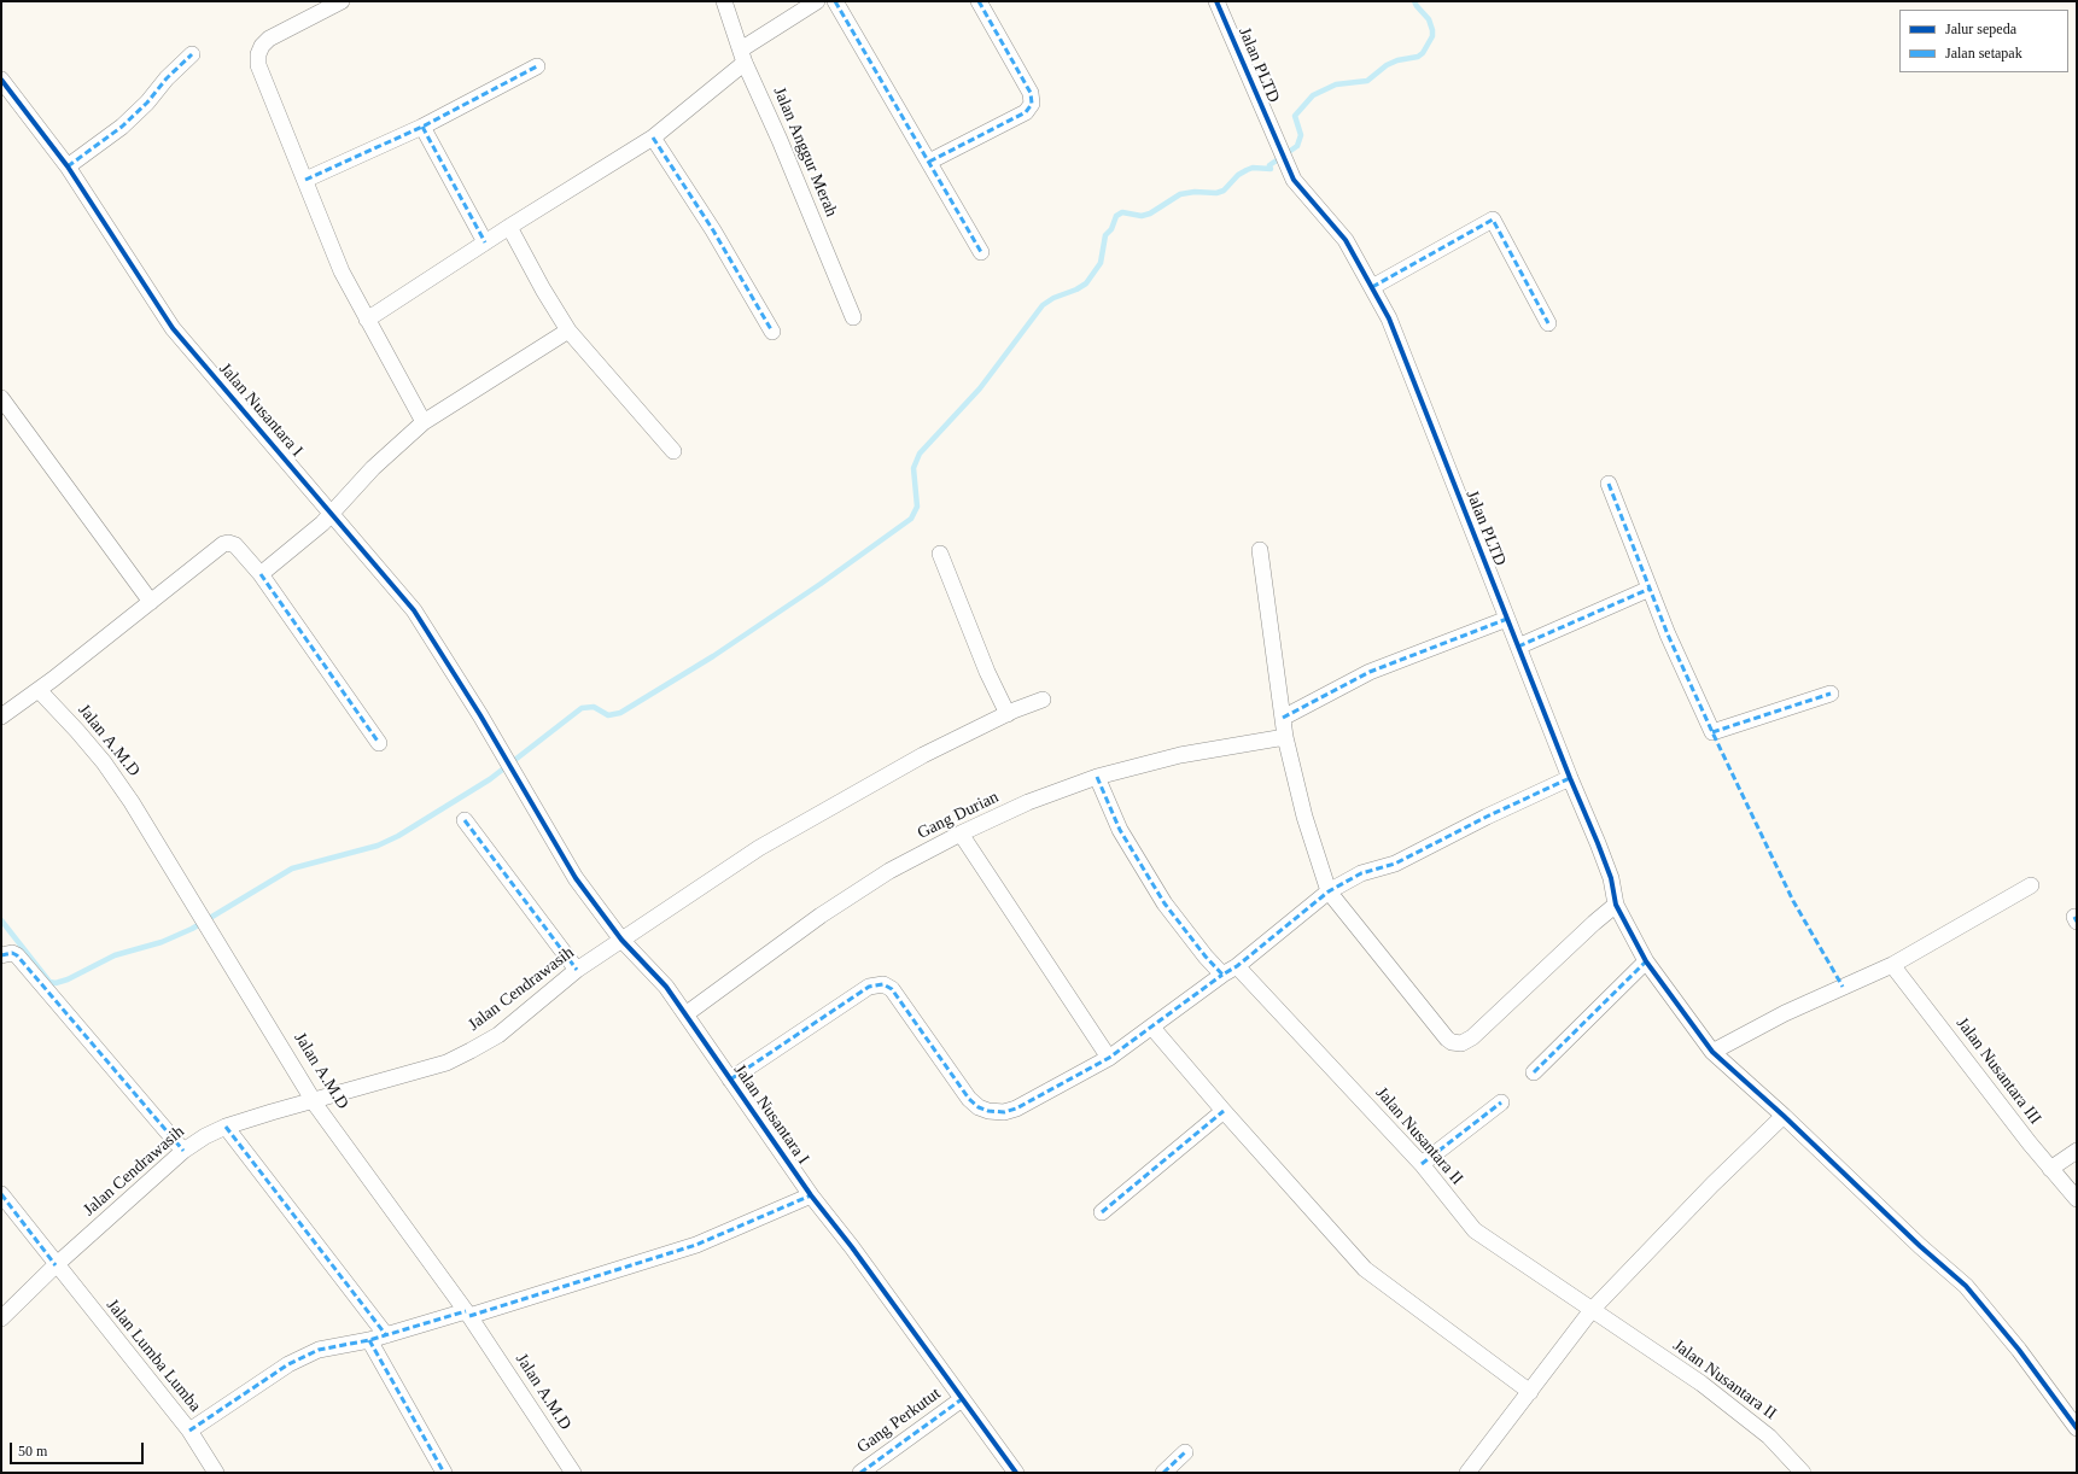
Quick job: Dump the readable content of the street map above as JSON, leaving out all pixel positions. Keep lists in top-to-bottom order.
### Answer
{
  "streets": {
    "street": [
      "Jalan PLTD",
      "Jalan Anggur Merah",
      "Jalan Nusantara I",
      "Jalan A.M.D",
      "Gang Durian",
      "Jalan Cendrawasih",
      "Jalan Nusantara III",
      "Jalan Nusantara II",
      "Jalan Lumba Lumba",
      "Gang Perkutut"
    ]
  },
  "crossings": [
    ["Jalan Nusantara I", "Gang Durian"],
    ["Jalan Nusantara I", "Jalan Cendrawasih"],
    ["Jalan Nusantara I", "Gang Perkutut"],
    ["Jalan A.M.D", "Jalan Cendrawasih"],
    ["Jalan Cendrawasih", "Jalan Lumba Lumba"]
  ],
  "legend": ["Jalur sepeda", "Jalan setapak"],
  "scale_bar": "50 m"
}
